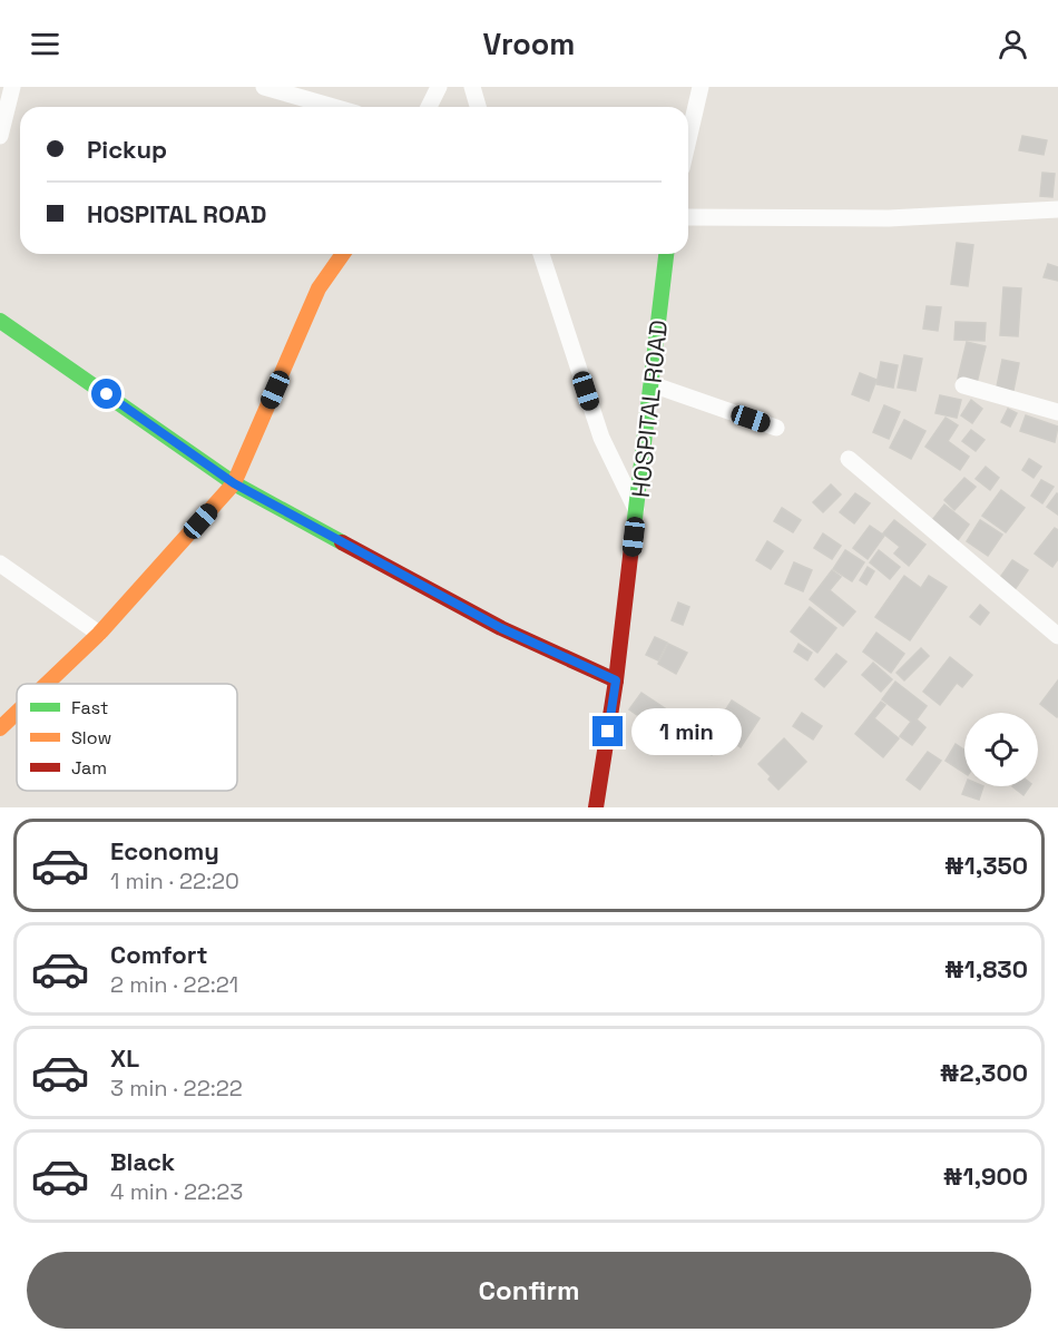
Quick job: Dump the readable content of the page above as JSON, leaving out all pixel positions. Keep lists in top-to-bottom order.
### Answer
{
  "streets": {
    "street": ["HOSPITAL ROAD"]
  },
  "legend": ["Fast", "Slow", "Jam"],
  "page": {
    "header": "Vroom",
    "banner": ["Pickup", "HOSPITAL ROAD"],
    "bubble": "1 min",
    "list": [
      {
        "name": "Economy",
        "note": "1 min · 22:20",
        "value": "₦1,350"
      },
      {
        "name": "Comfort",
        "note": "2 min · 22:21",
        "value": "₦1,830"
      },
      {
        "name": "XL",
        "note": "3 min · 22:22",
        "value": "₦2,300"
      },
      {
        "name": "Black",
        "note": "4 min · 22:23",
        "value": "₦1,900"
      }
    ],
    "buttons": "Confirm"
  }
}
